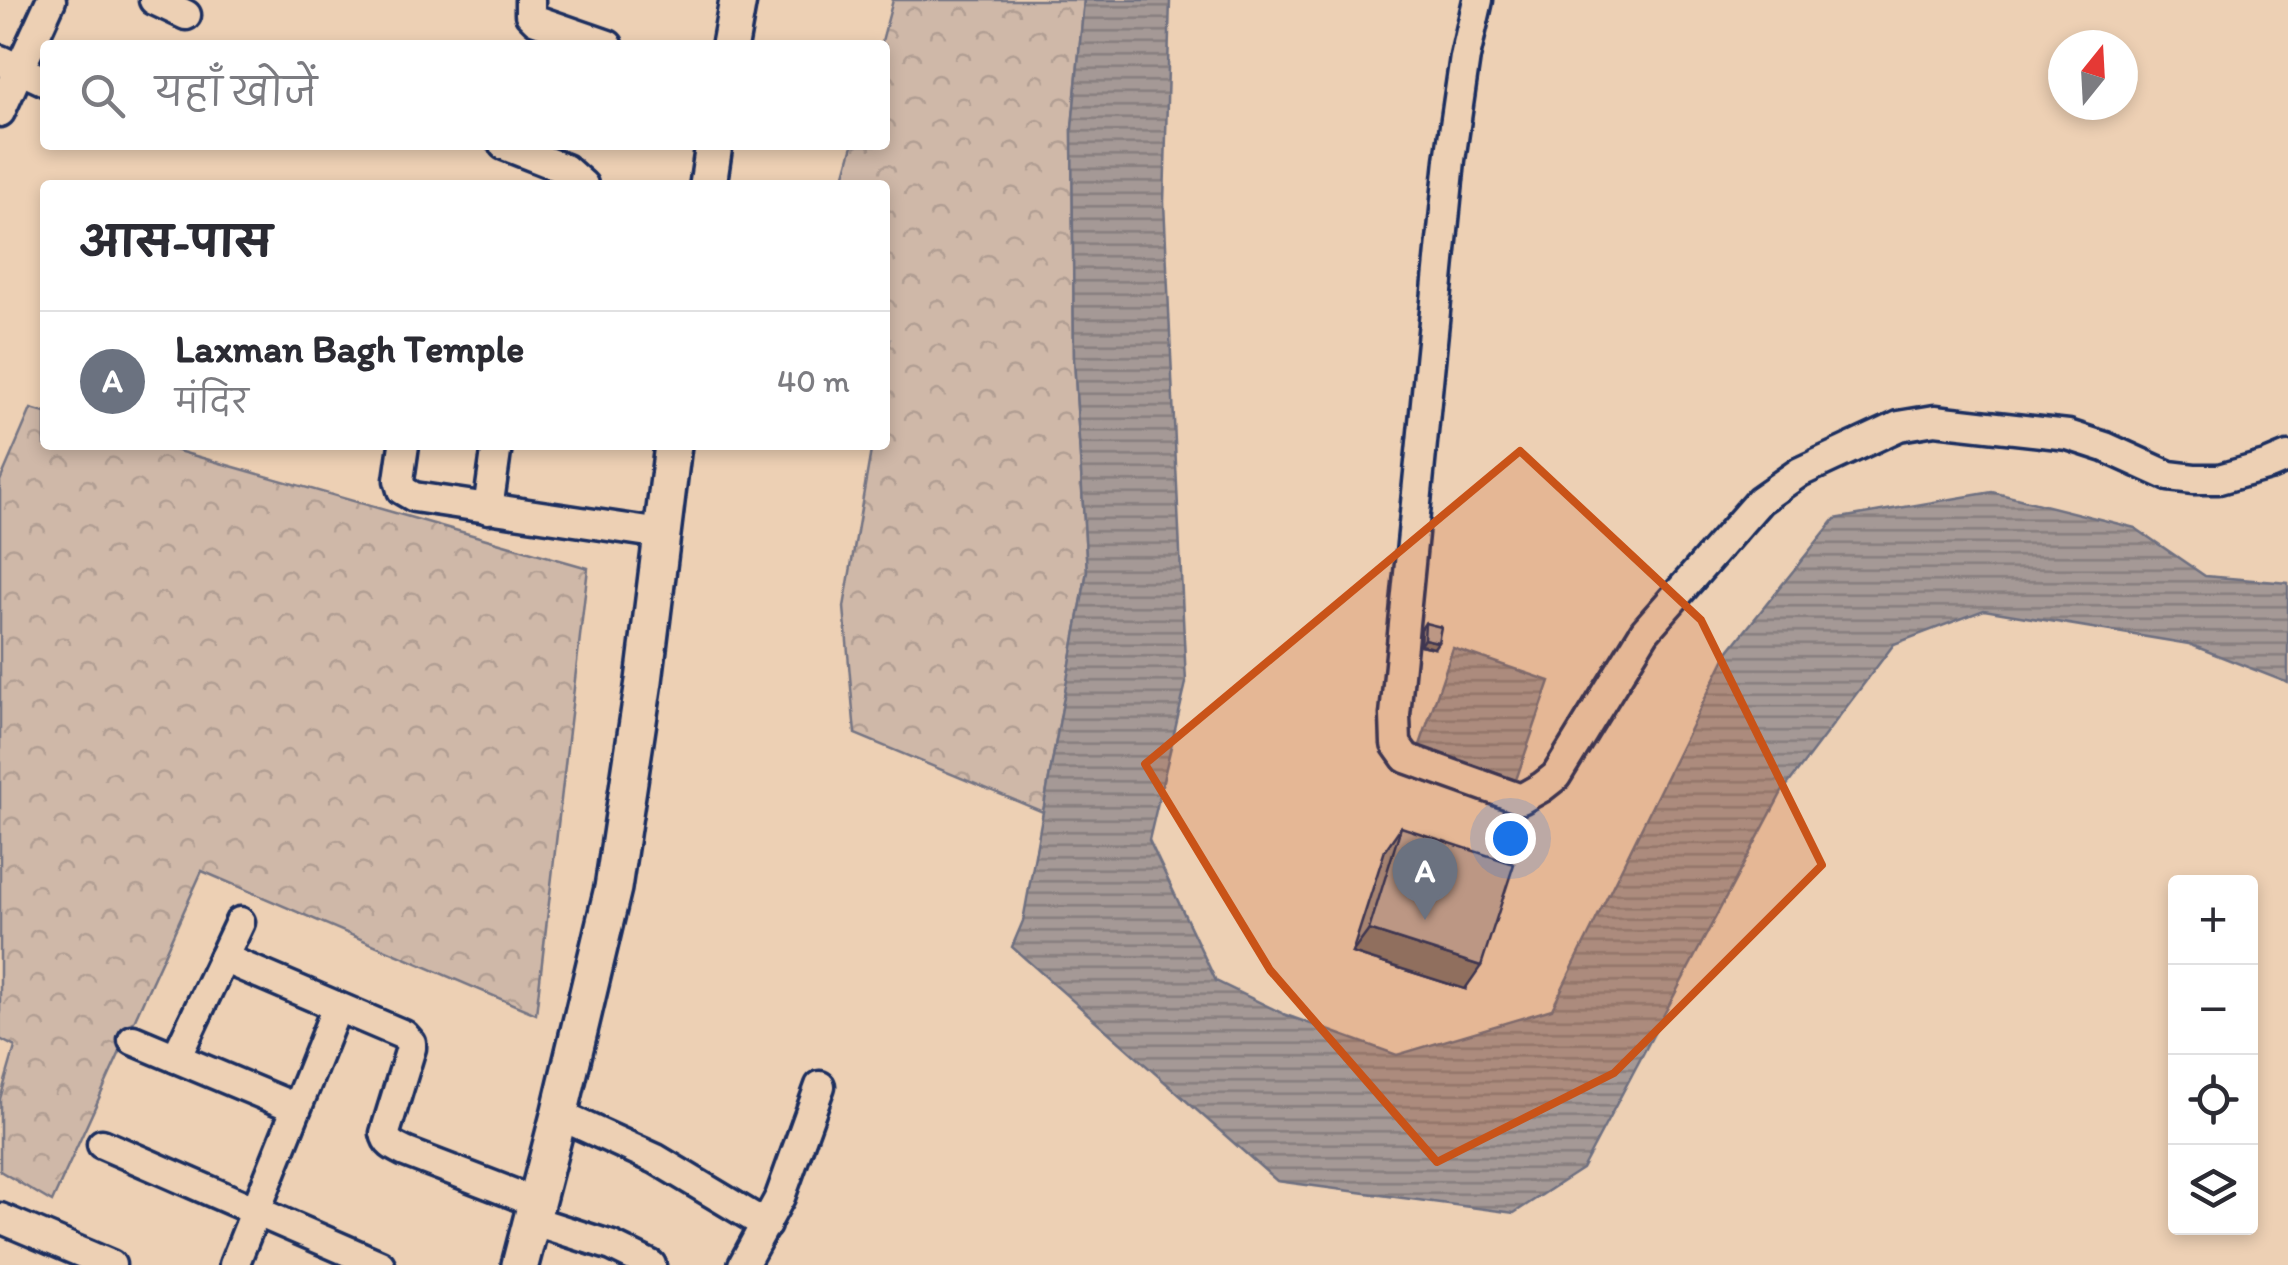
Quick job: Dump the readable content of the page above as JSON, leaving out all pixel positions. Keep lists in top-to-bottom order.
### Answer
{
  "north": "top",
  "page": {
    "search": "यहाँ खोजें",
    "heading": "आस-पास",
    "list": [
      {
        "mark": "A",
        "name": "Laxman Bagh Temple",
        "note": "मंदिर",
        "value": "40 m"
      }
    ],
    "pins": "A",
    "map_buttons": ["+", "−"]
  }
}
